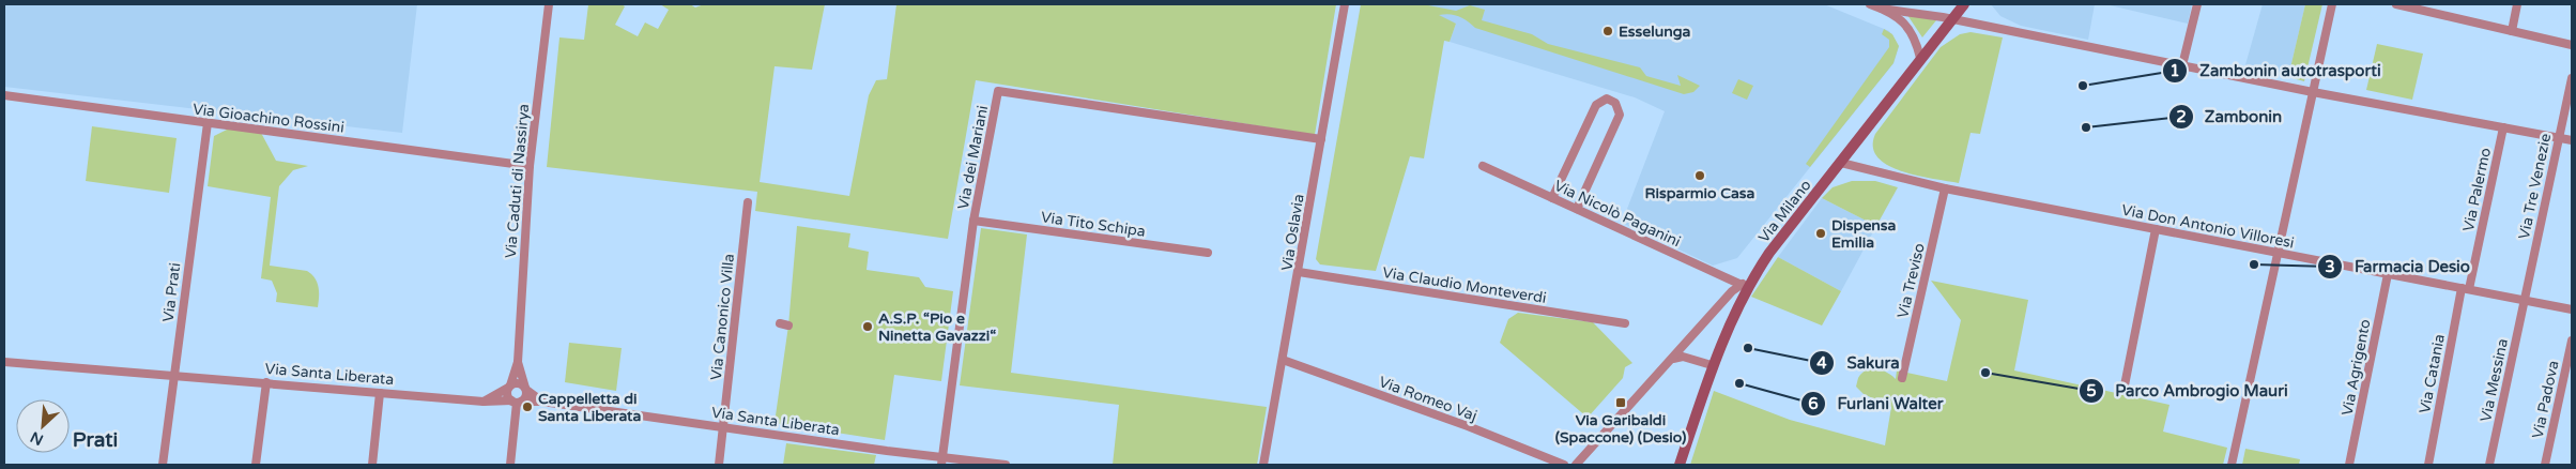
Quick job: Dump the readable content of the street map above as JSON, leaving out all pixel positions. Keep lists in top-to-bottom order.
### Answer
{
  "streets": {
    "main road": ["Via Milano"],
    "street": [
      "Via Gioachino Rossini",
      "Via dei Mariani",
      "Via Caduti di Nassirya",
      "Via Tre Venezie",
      "Via Palermo",
      "Via Nicolò Paganini",
      "Via Tito Schipa",
      "Via Don Antonio Villoresi",
      "Via Oslavia",
      "Via Treviso",
      "Via Claudio Monteverdi",
      "Via Prati",
      "Via Canonico Villa",
      "Via Agrigento",
      "Via Santa Liberata",
      "Via Catania",
      "Via Messina",
      "Via Romeo Vaj",
      "Via Padova"
    ]
  },
  "crossings": [
    ["Via Gioachino Rossini", "Via Caduti di Nassirya"],
    ["Via Gioachino Rossini", "Via Prati"],
    ["Via dei Mariani", "Via Tito Schipa"],
    ["Via dei Mariani", "Via Oslavia"],
    ["Via dei Mariani", "Via Santa Liberata"],
    ["Via Tre Venezie", "Via Don Antonio Villoresi"],
    ["Via Tre Venezie", "Via Messina"],
    ["Via Palermo", "Via Don Antonio Villoresi"],
    ["Via Palermo", "Via Catania"],
    ["Via Milano", "Via Don Antonio Villoresi"],
    ["Via Don Antonio Villoresi", "Via Treviso"],
    ["Via Don Antonio Villoresi", "Via Agrigento"],
    ["Via Don Antonio Villoresi", "Via Catania"],
    ["Via Don Antonio Villoresi", "Via Messina"],
    ["Via Oslavia", "Via Claudio Monteverdi"],
    ["Via Oslavia", "Via Romeo Vaj"],
    ["Via Prati", "Via Santa Liberata"],
    ["Via Canonico Villa", "Via Santa Liberata"]
  ],
  "districts": ["Prati"],
  "places": {
    "other": [
      "Esselunga",
      "Zambonin autotrasporti",
      "Zambonin",
      "Risparmio Casa",
      "Dispensa Emilia",
      "Farmacia Desio",
      "A.S.P. “Pio e Ninetta Gavazzi“",
      "Sakura",
      "Parco Ambrogio Mauri",
      "Furlani Walter",
      "Cappelletta di Santa Liberata"
    ],
    "transit": ["Via Garibaldi (Spaccone) (Desio)"]
  },
  "north": "bottom left"
}
